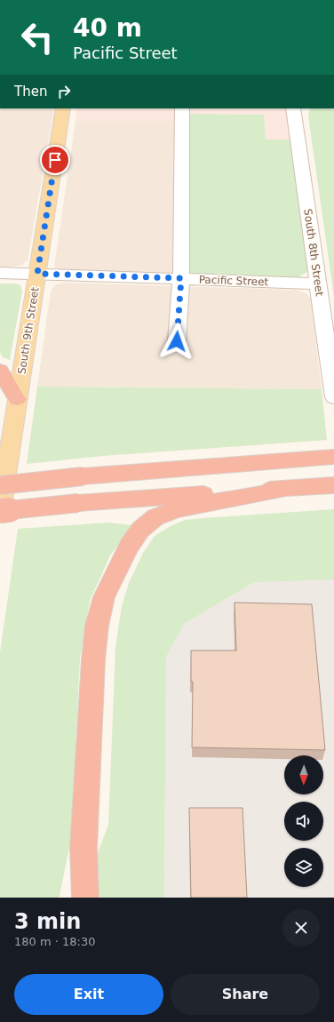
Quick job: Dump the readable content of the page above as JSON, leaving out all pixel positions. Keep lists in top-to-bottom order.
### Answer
{
  "streets": {
    "main road": ["South 9th Street"],
    "street": ["South 8th Street", "Pacific Street"]
  },
  "crossings": [
    ["South 8th Street", "Pacific Street"],
    ["Pacific Street", "South 9th Street"]
  ],
  "north": "bottom",
  "page": {
    "turn": ["40 m", "Pacific Street"],
    "then": "Then",
    "heading": ["3 min", "180 m · 18:30"],
    "buttons": ["Exit", "Share"]
  }
}
